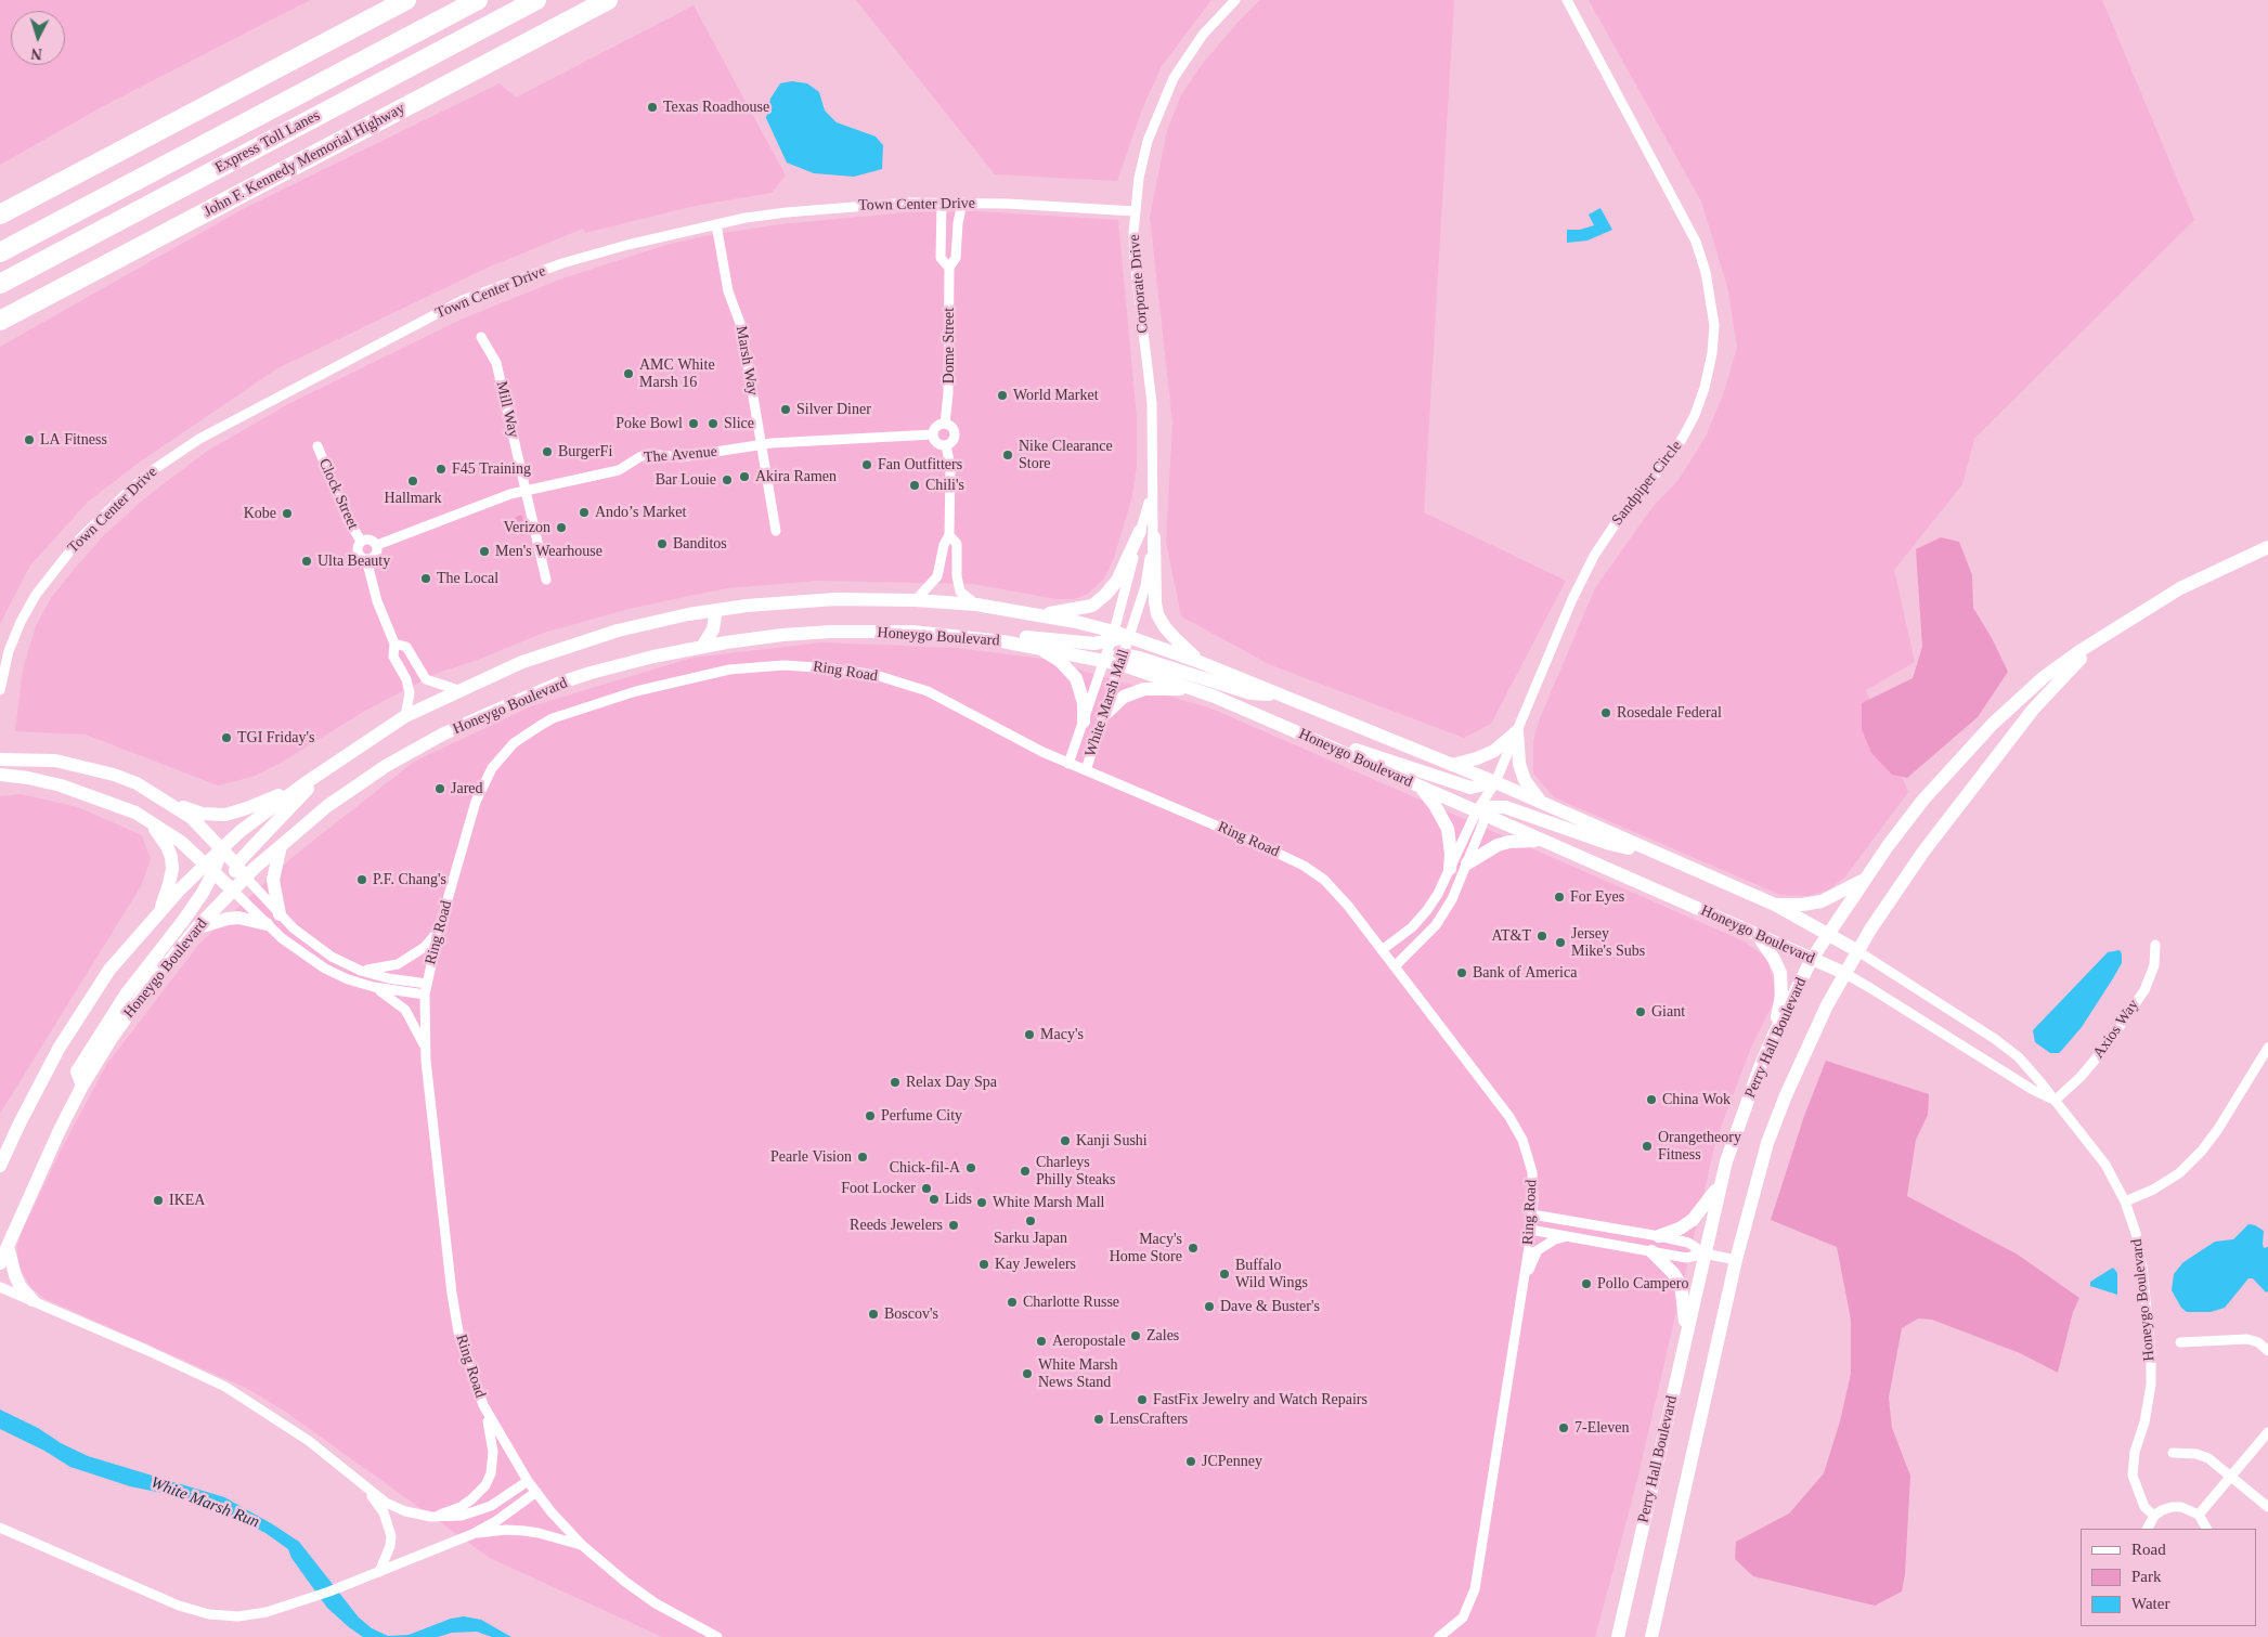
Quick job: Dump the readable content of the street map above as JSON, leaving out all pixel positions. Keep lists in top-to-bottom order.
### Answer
{
  "streets": {
    "highway": ["Express Toll Lanes", "John F. Kennedy Memorial Highway"],
    "main road": ["Honeygo Boulevard", "Perry Hall Boulevard"],
    "street": [
      "Town Center Drive",
      "Corporate Drive",
      "Dome Street",
      "Marsh Way",
      "Mill Way",
      "The Avenue",
      "Sandpiper Circle",
      "Clock Street",
      "Ring Road",
      "White Marsh Mall",
      "Axios Way"
    ]
  },
  "crossings": [
    ["Town Center Drive", "Corporate Drive"],
    ["Town Center Drive", "Dome Street"],
    ["Town Center Drive", "Marsh Way"],
    ["Corporate Drive", "Honeygo Boulevard"],
    ["Corporate Drive", "White Marsh Mall"],
    ["Dome Street", "The Avenue"],
    ["Marsh Way", "The Avenue"],
    ["Mill Way", "The Avenue"],
    ["The Avenue", "Clock Street"],
    ["Sandpiper Circle", "Honeygo Boulevard"],
    ["Honeygo Boulevard", "White Marsh Mall"],
    ["Honeygo Boulevard", "Axios Way"],
    ["Honeygo Boulevard", "Perry Hall Boulevard"],
    ["Ring Road", "White Marsh Mall"]
  ],
  "water": ["White Marsh Run"],
  "places": [
    "Texas Roadhouse",
    "AMC White Marsh 16",
    "World Market",
    "Silver Diner",
    "Poke Bowl",
    "Slice",
    "LA Fitness",
    "BurgerFi",
    "Nike Clearance Store",
    "Fan Outfitters",
    "F45 Training",
    "Akira Ramen",
    "Bar Louie",
    "Hallmark",
    "Chili's",
    "Ando’s Market",
    "Kobe",
    "Verizon",
    "Banditos",
    "Men's Wearhouse",
    "Ulta Beauty",
    "The Local",
    "Rosedale Federal",
    "TGI Friday's",
    "Jared",
    "P.F. Chang's",
    "For Eyes",
    "AT&T",
    "Jersey Mike's Subs",
    "Bank of America",
    "Giant",
    "Macy's",
    "Relax Day Spa",
    "China Wok",
    "Perfume City",
    "Kanji Sushi",
    "Orangetheory Fitness",
    "Pearle Vision",
    "Chick-fil-A",
    "Charleys Philly Steaks",
    "Foot Locker",
    "Lids",
    "IKEA",
    "White Marsh Mall",
    "Sarku Japan",
    "Reeds Jewelers",
    "Macy's Home Store",
    "Kay Jewelers",
    "Buffalo Wild Wings",
    "Pollo Campero",
    "Charlotte Russe",
    "Dave & Buster's",
    "Boscov's",
    "Zales",
    "Aeropostale",
    "White Marsh News Stand",
    "FastFix Jewelry and Watch Repairs",
    "LensCrafters",
    "7-Eleven",
    "JCPenney"
  ],
  "legend": ["Road", "Park", "Water"],
  "north": "bottom"
}
